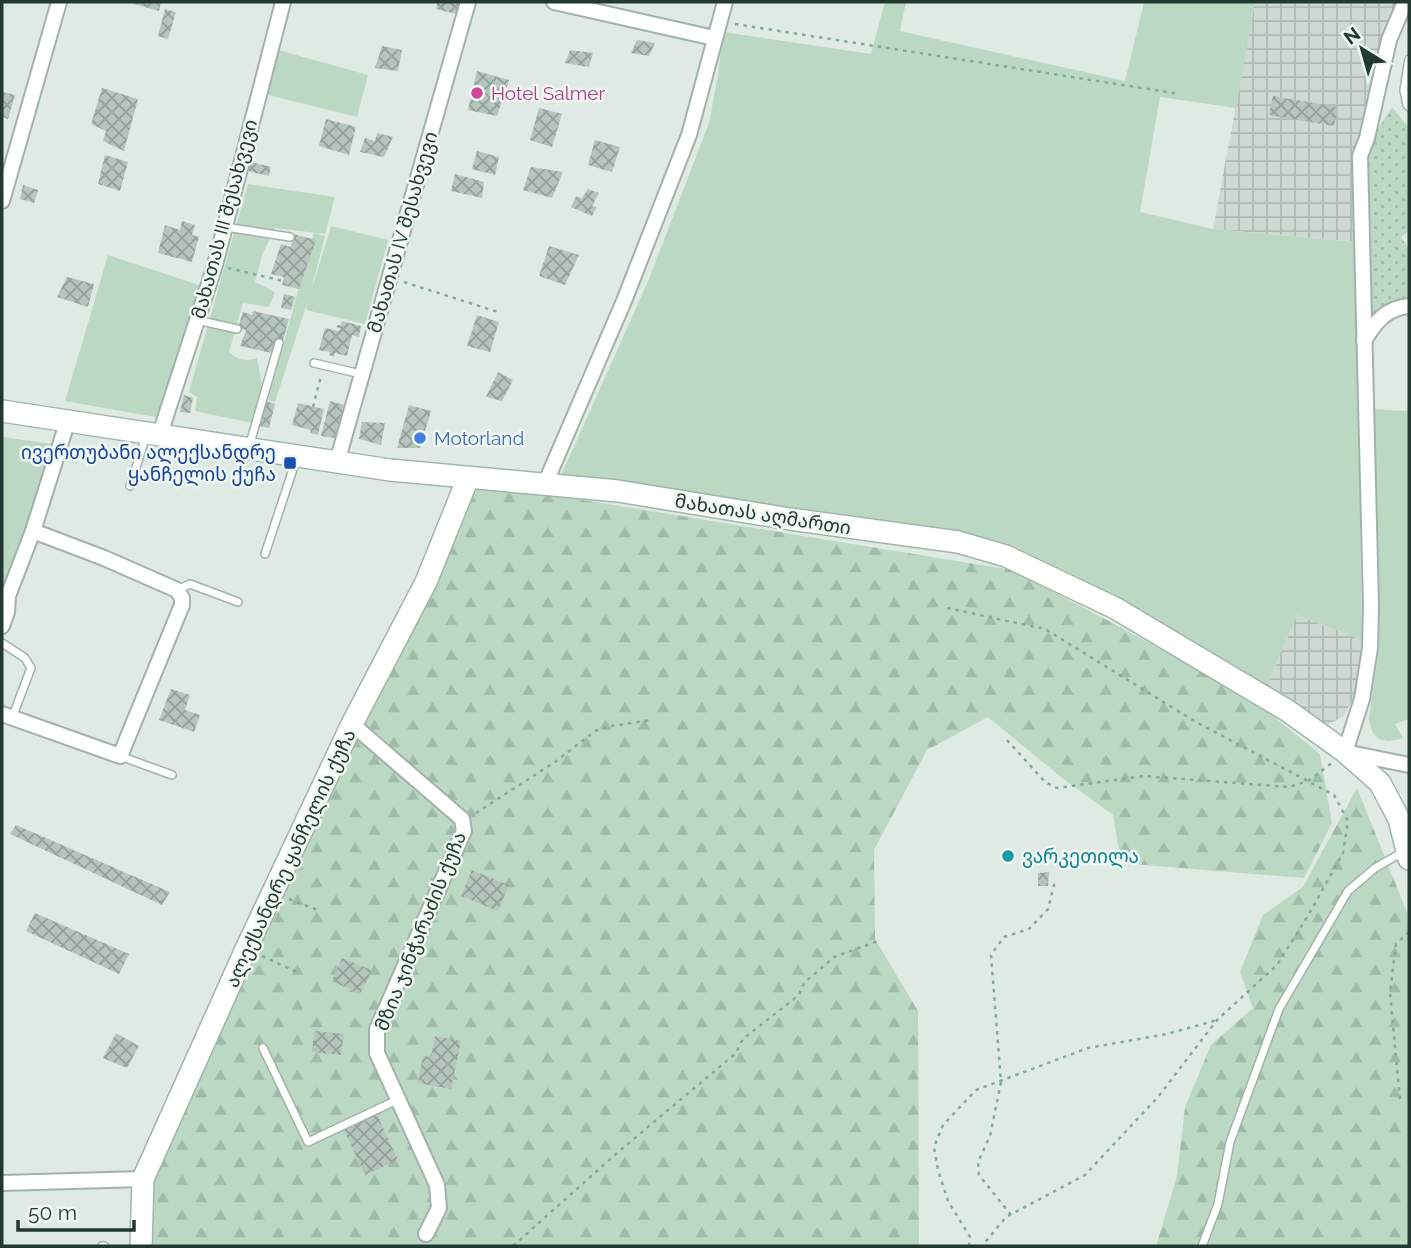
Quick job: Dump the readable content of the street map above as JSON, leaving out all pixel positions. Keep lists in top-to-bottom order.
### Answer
{
  "streets": {
    "main road": ["მახათას აღმართი", "ალექსანდრე ყანჩელის ქუჩა"],
    "street": ["მახათას III შესახვევი", "მახათას IV შესახვევი", "მზია ჯინჭარაძის ქუჩა"]
  },
  "crossings": [
    ["მახათას III შესახვევი", "მახათას აღმართი"],
    ["მახათას IV შესახვევი", "მახათას აღმართი"],
    ["მახათას აღმართი", "ალექსანდრე ყანჩელის ქუჩა"],
    ["ალექსანდრე ყანჩელის ქუჩა", "მზია ჯინჭარაძის ქუჩა"]
  ],
  "places": {
    "other": ["Hotel Salmer", "Motorland", "ვარკეთილა"],
    "transit": ["ივერთუბანი ალექსანდრე ყანჩელის ქუჩა"]
  },
  "scale_bar": "50 m",
  "north": "top left"
}
